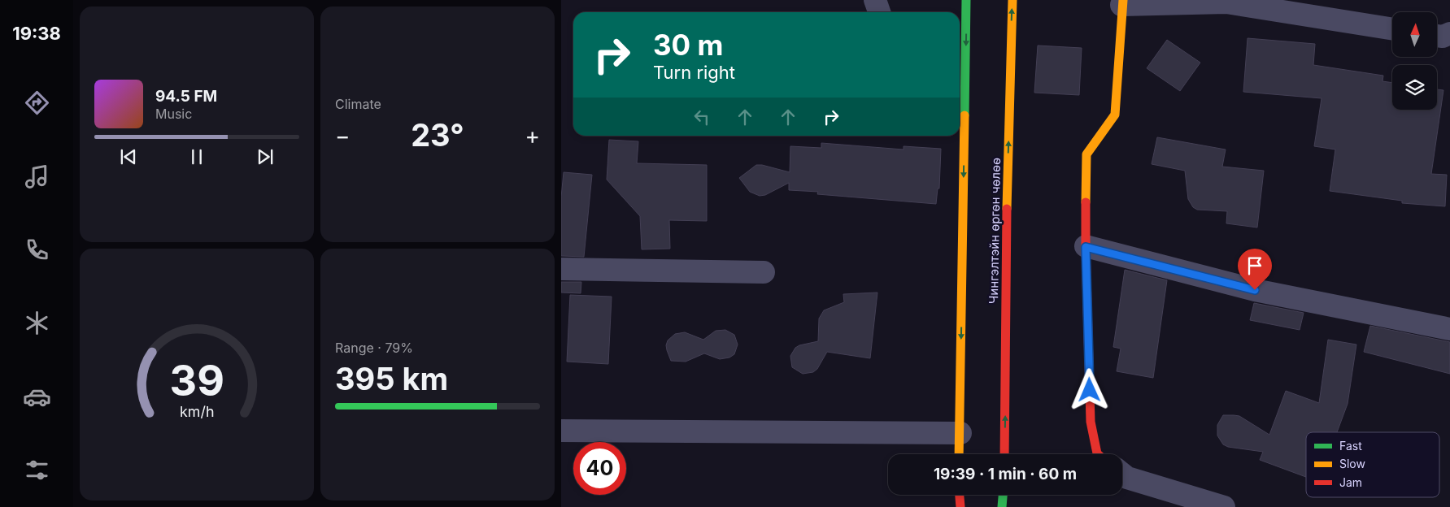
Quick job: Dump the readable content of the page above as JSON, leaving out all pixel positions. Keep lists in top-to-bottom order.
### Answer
{
  "streets": {
    "main road": ["Чингэлтэйн өргөн чөлөө"]
  },
  "legend": ["Fast", "Slow", "Jam"],
  "north": "top",
  "page": {
    "tabs": "19:38",
    "tile": [
      "Climate",
      ["Range · 79%", "395 km"]
    ],
    "turn": ["30 m", "Turn right"],
    "song": ["94.5 FM", "Music"],
    "heat": ["−", "23°", "+"],
    "limit": "40",
    "trip": "19:39 · 1 min · 60 m",
    "gauge": ["39", "km/h"]
  }
}
